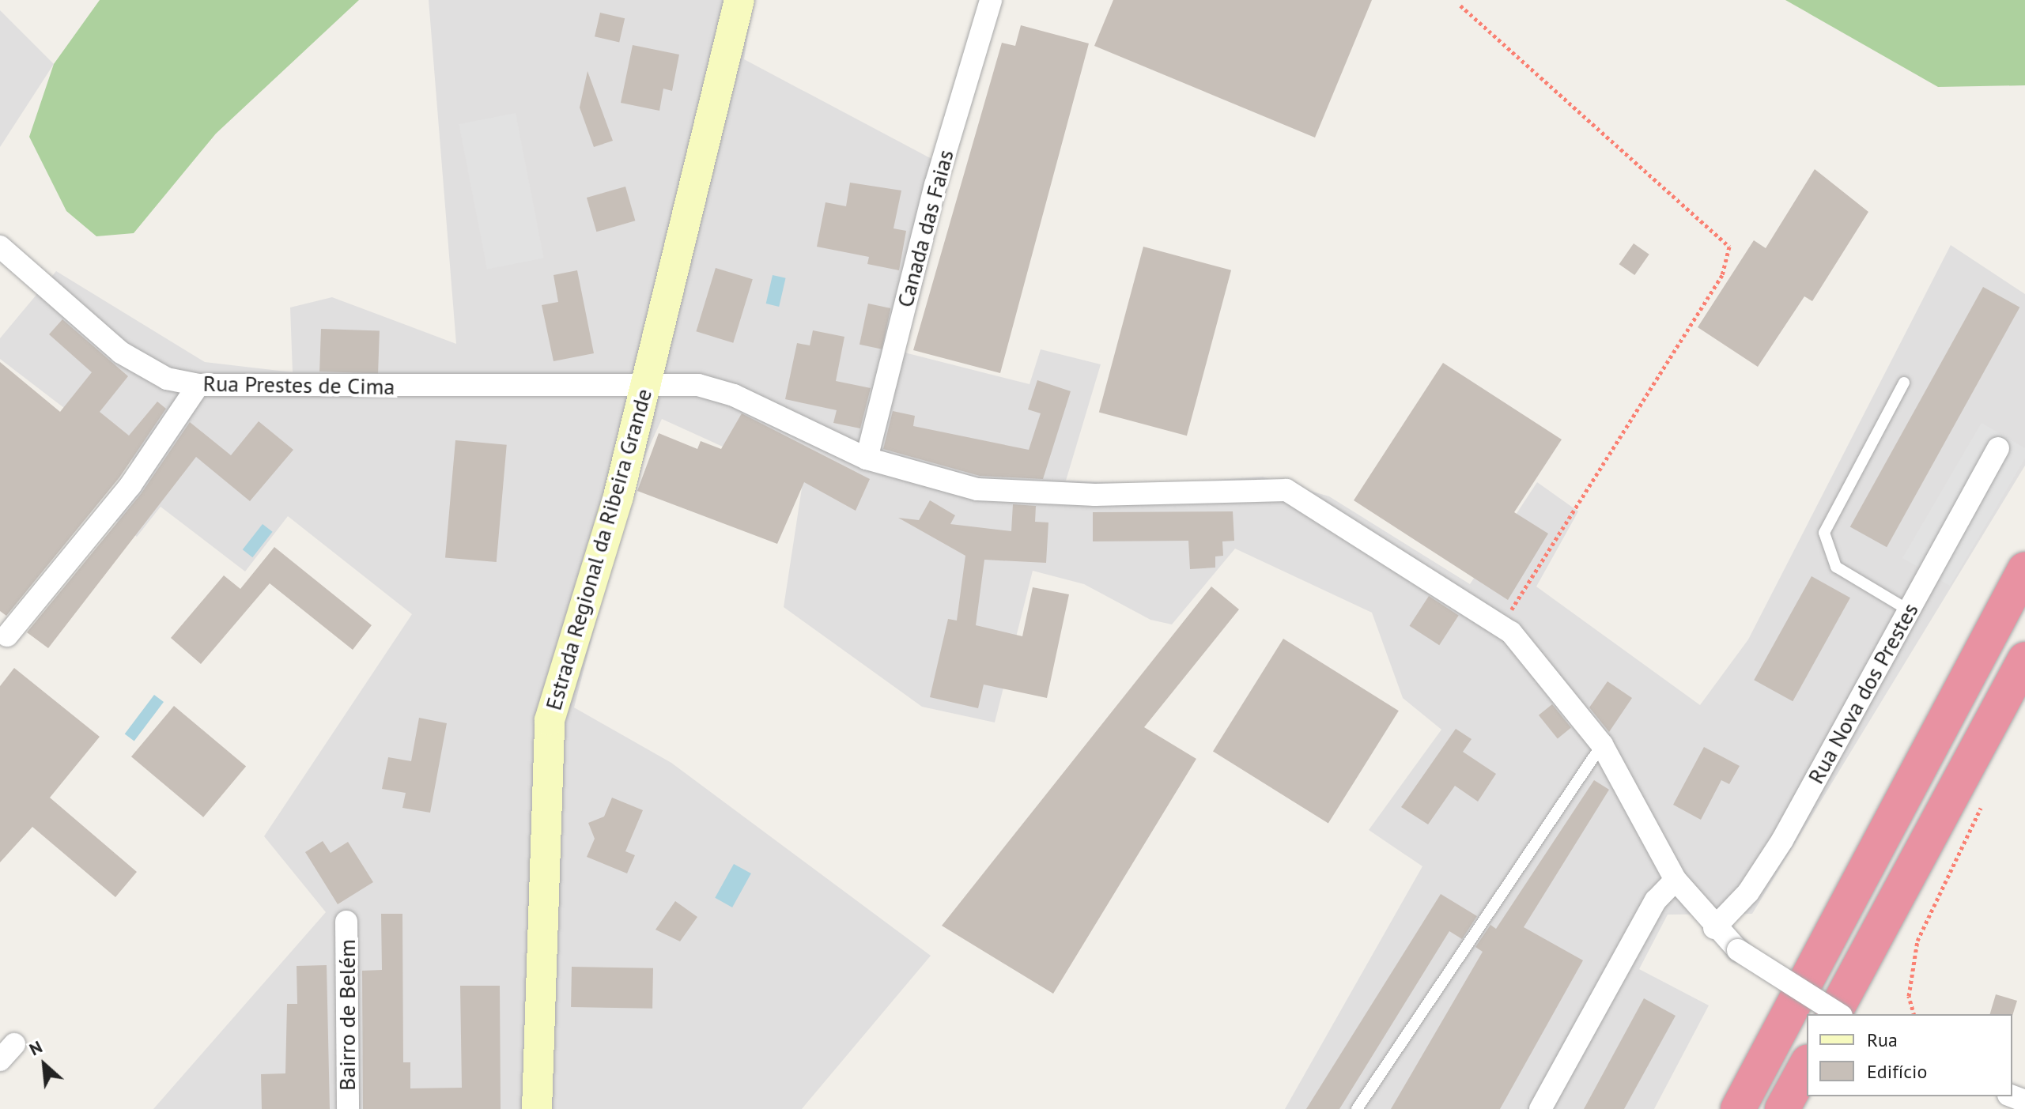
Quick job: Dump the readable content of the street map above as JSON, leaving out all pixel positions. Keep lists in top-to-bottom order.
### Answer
{
  "streets": {
    "main road": ["Estrada Regional da Ribeira Grande"],
    "street": [
      "Canada das Faias",
      "Rua Prestes de Cima",
      "Rua Nova dos Prestes",
      "Bairro de Belém"
    ]
  },
  "crossings": [
    ["Canada das Faias", "Rua Prestes de Cima"],
    ["Rua Prestes de Cima", "Estrada Regional da Ribeira Grande"],
    ["Rua Prestes de Cima", "Rua Nova dos Prestes"]
  ],
  "legend": ["Rua", "Edifício"],
  "north": "top left"
}
